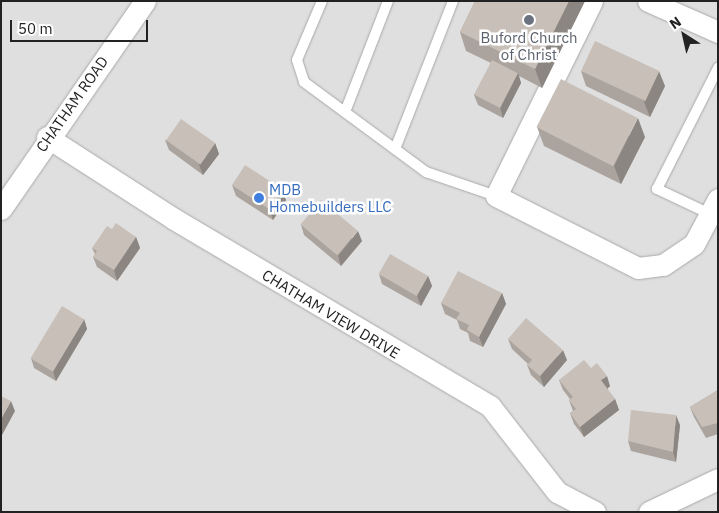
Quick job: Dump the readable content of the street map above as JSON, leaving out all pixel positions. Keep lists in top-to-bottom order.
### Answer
{
  "streets": {
    "street": ["CHATHAM ROAD", "CHATHAM VIEW DRIVE"]
  },
  "crossings": [
    ["CHATHAM ROAD", "CHATHAM VIEW DRIVE"]
  ],
  "places": ["Buford Church of Christ", "MDB Homebuilders LLC"],
  "scale_bar": "50 m",
  "north": "top left"
}
